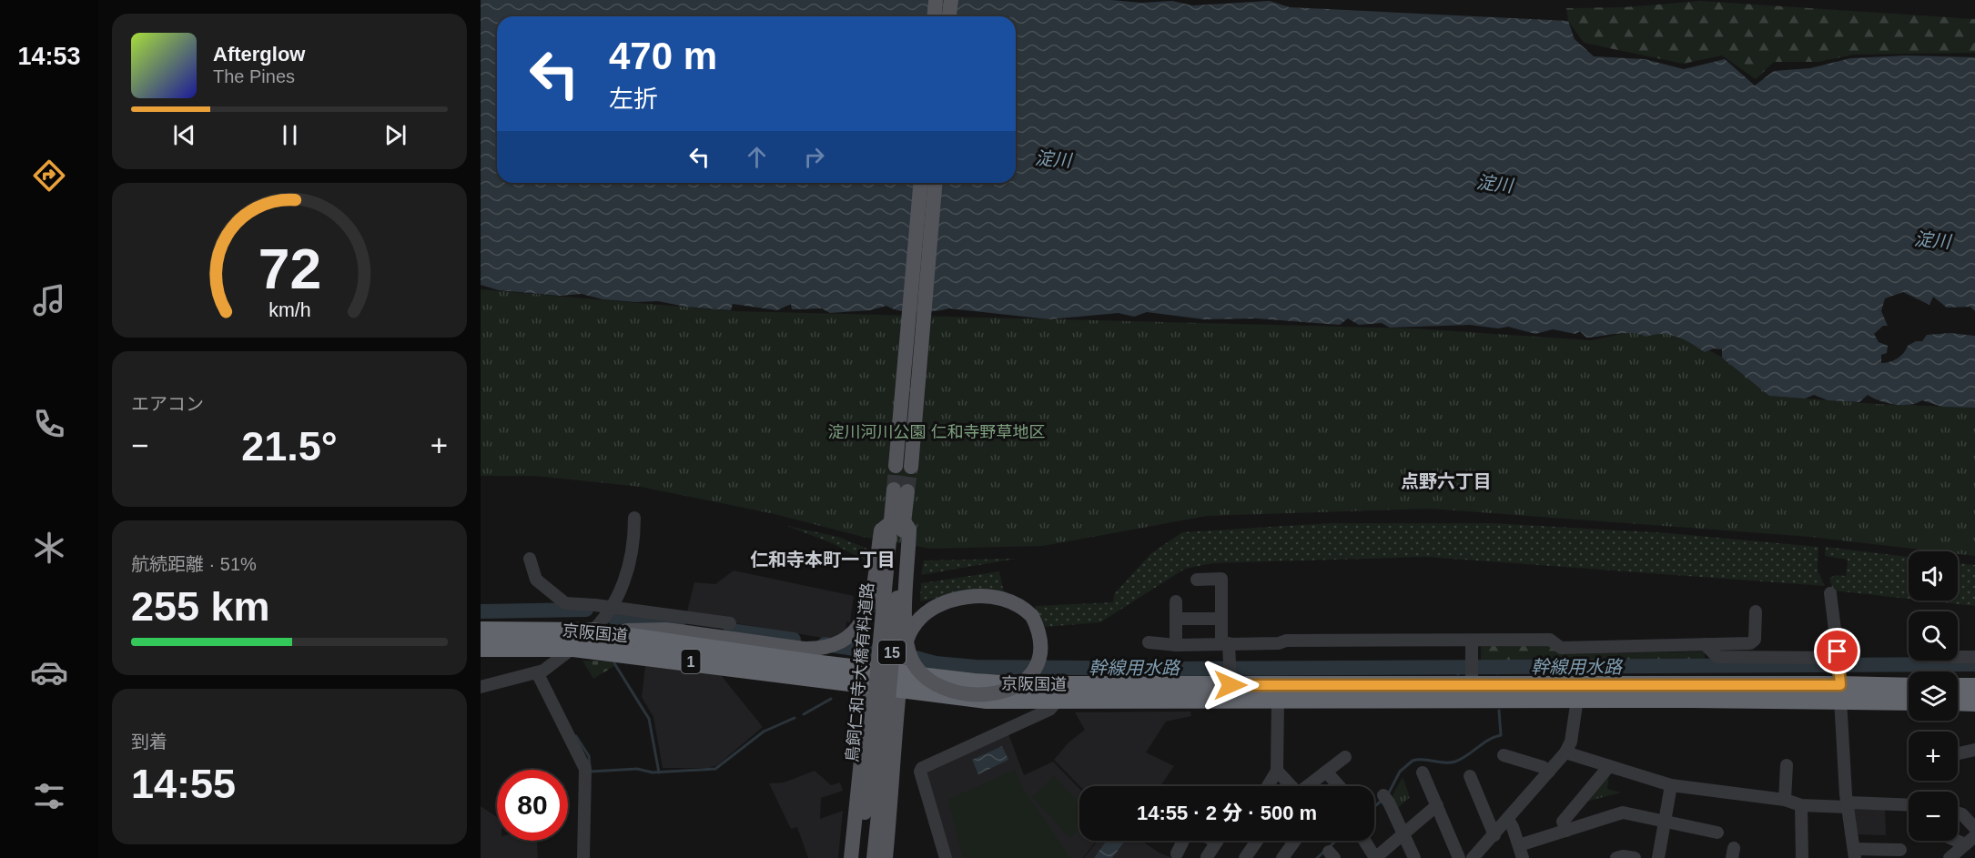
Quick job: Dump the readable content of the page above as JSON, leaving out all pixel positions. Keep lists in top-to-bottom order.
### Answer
{
  "streets": {
    "highway": ["京阪国道", "1"],
    "main road": ["15", "鳥飼仁和寺大橋有料道路"]
  },
  "crossings": [
    ["京阪国道", "15"],
    ["15", "鳥飼仁和寺大橋有料道路"]
  ],
  "districts": ["点野六丁目", "仁和寺本町一丁目"],
  "water": ["淀川", "幹線用水路"],
  "parks": ["淀川河川公園 仁和寺野草地区"],
  "page": {
    "tabs": "14:53",
    "turn": ["470 m", "左折"],
    "song": ["Afterglow", "The Pines"],
    "tile": [
      "エアコン",
      ["航続距離 · 51%", "255 km"],
      ["到着", "14:55"]
    ],
    "heat": ["−", "21.5°", "+"],
    "map_buttons": ["+", "−"],
    "limit": "80",
    "trip": "14:55 · 2 分 · 500 m",
    "gauge": ["72", "km/h"]
  }
}
